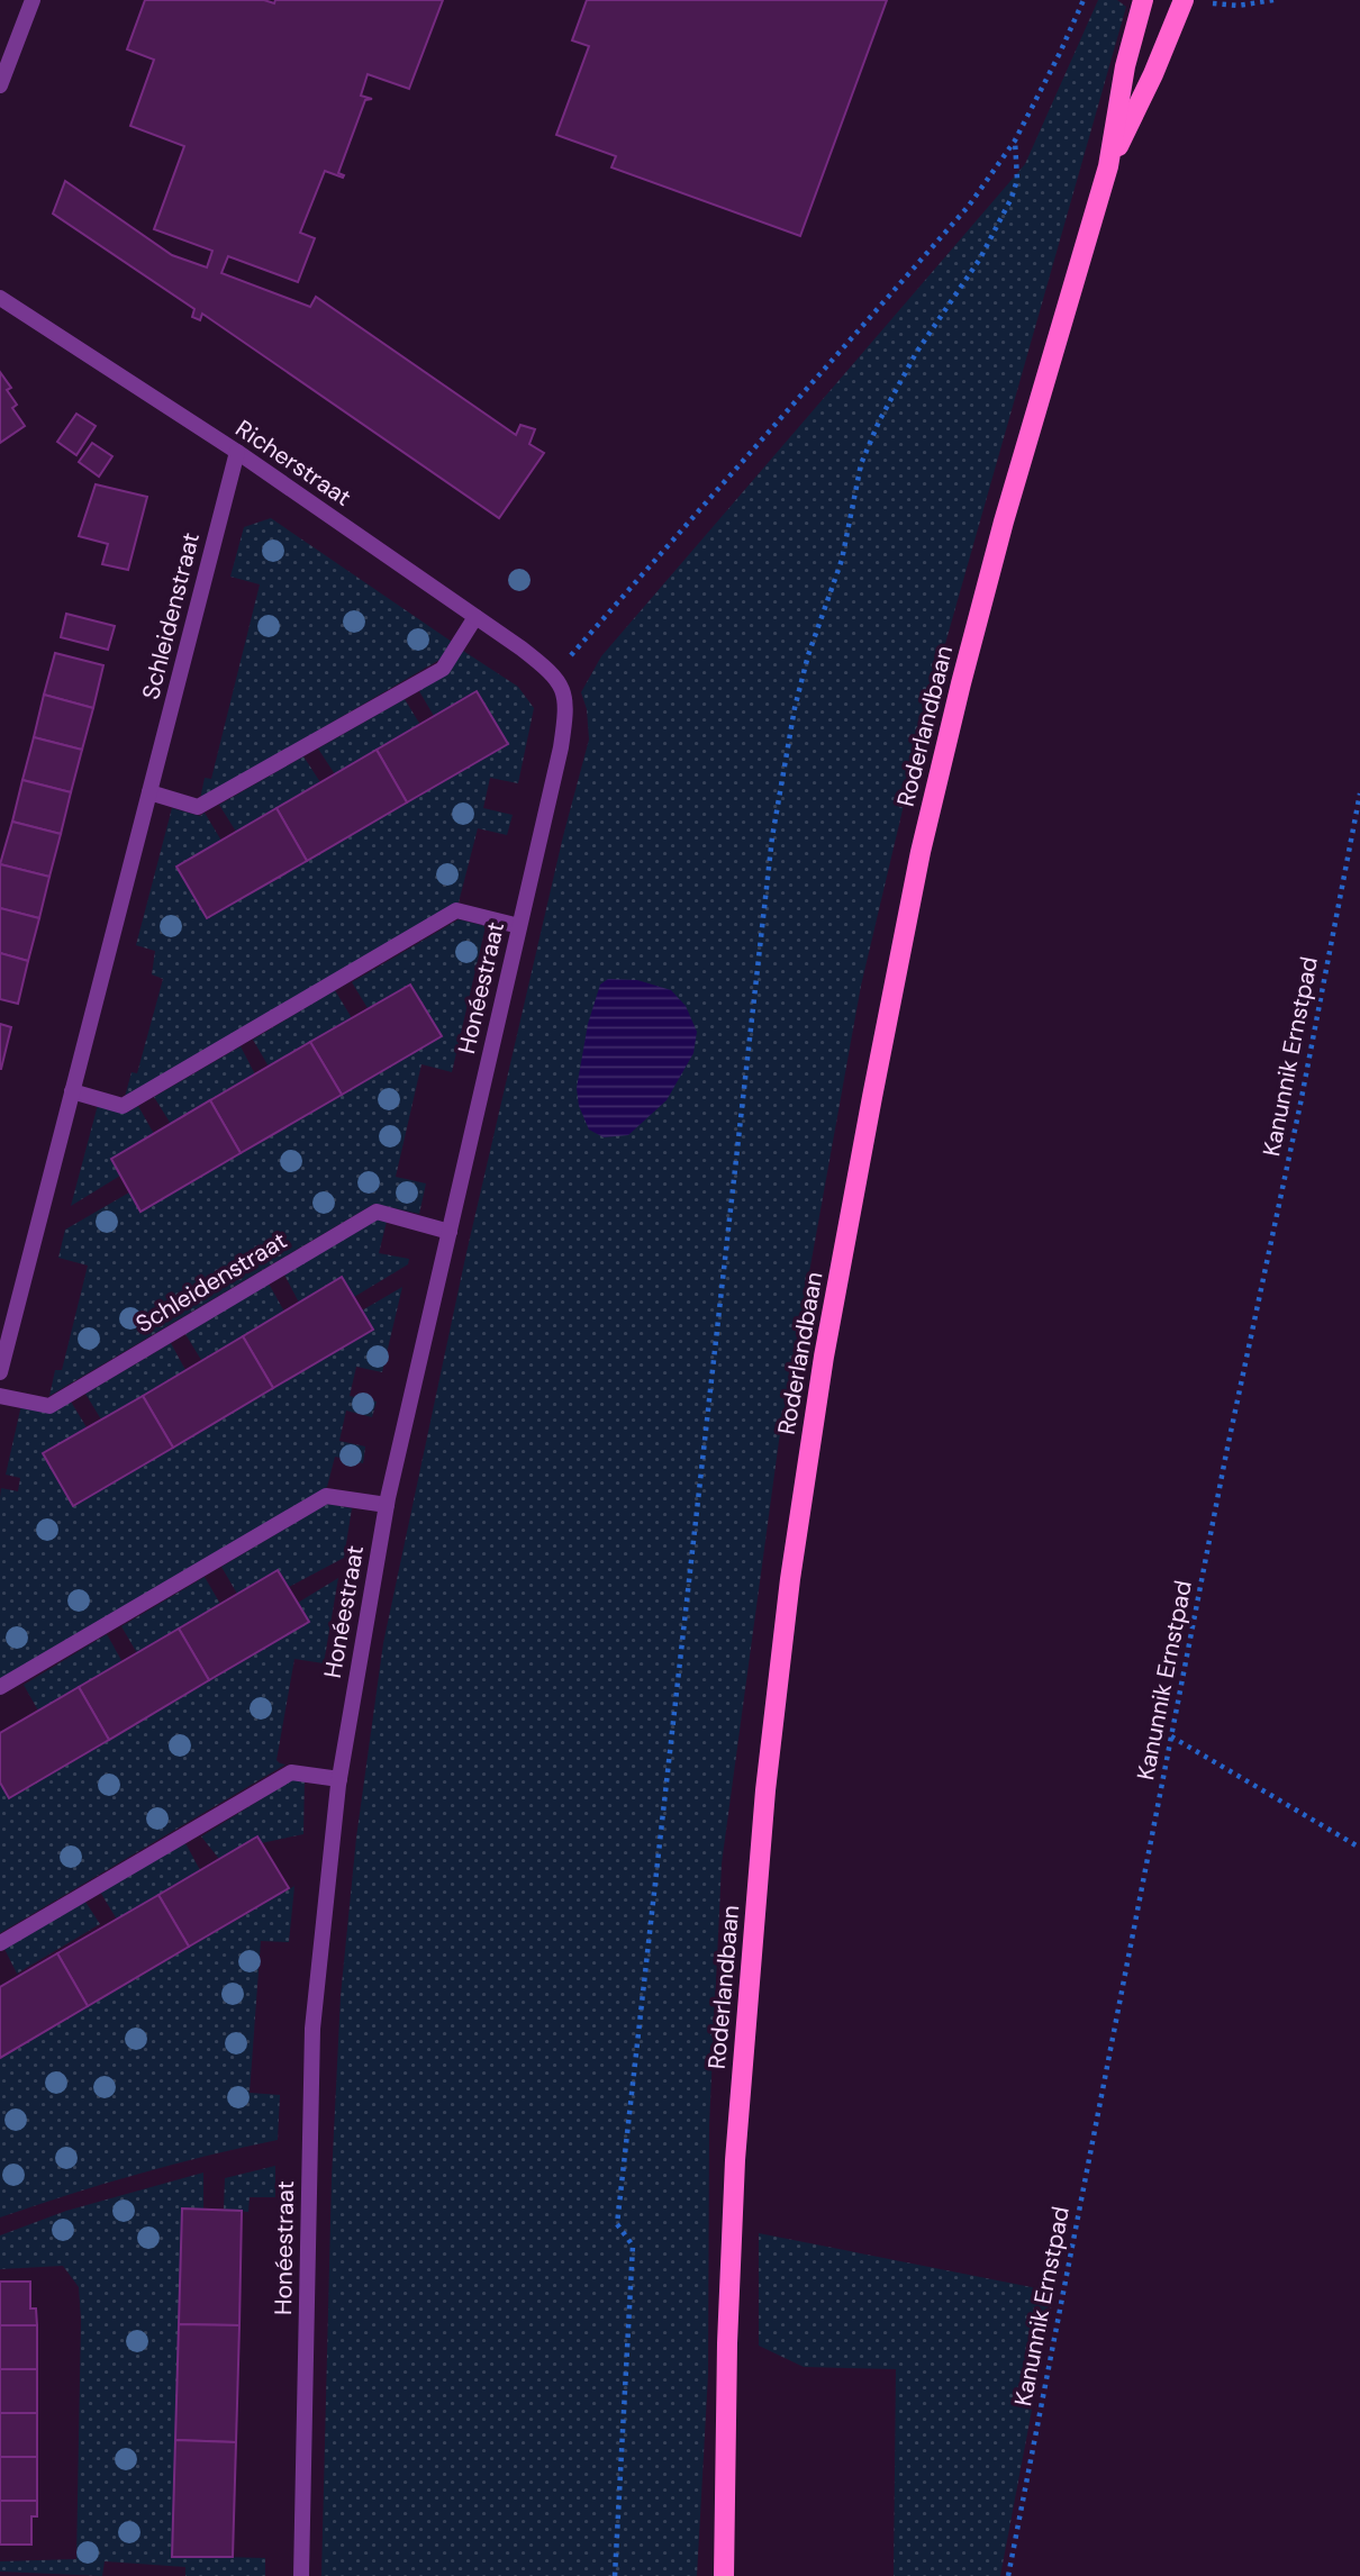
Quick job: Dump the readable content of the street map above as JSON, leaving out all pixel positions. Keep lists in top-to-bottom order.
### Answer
{
  "streets": {
    "main road": ["Roderlandbaan"],
    "street": ["Richerstraat", "Schleidenstraat", "Honéestraat"],
    "path": ["Kanunnik Ernstpad"]
  },
  "crossings": [
    ["Richerstraat", "Schleidenstraat"],
    ["Richerstraat", "Honéestraat"],
    ["Schleidenstraat", "Honéestraat"]
  ]
}
